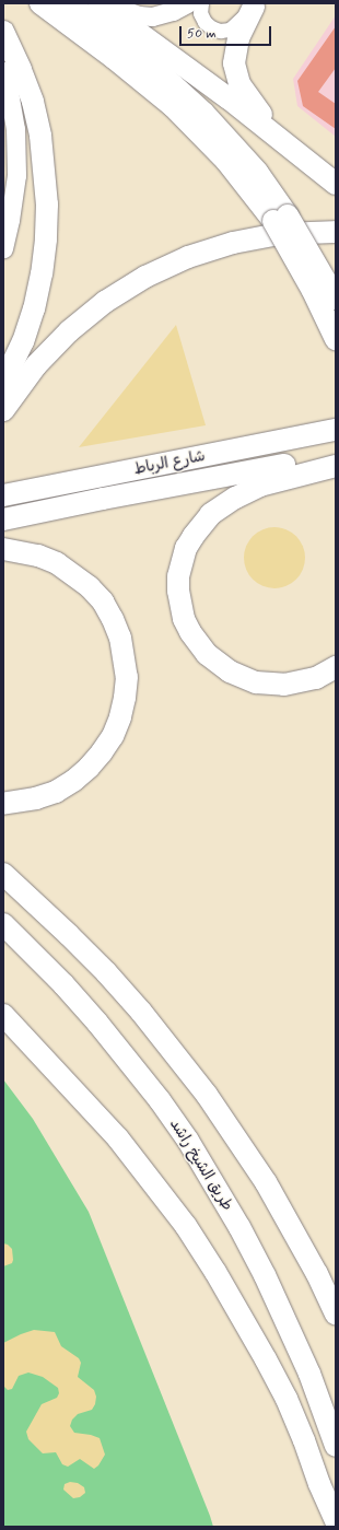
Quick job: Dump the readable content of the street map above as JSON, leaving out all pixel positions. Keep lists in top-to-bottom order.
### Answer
{
  "streets": {
    "highway": ["شارع الرباط", "طريق الشيخ راشد"]
  },
  "scale_bar": "50 m"
}
